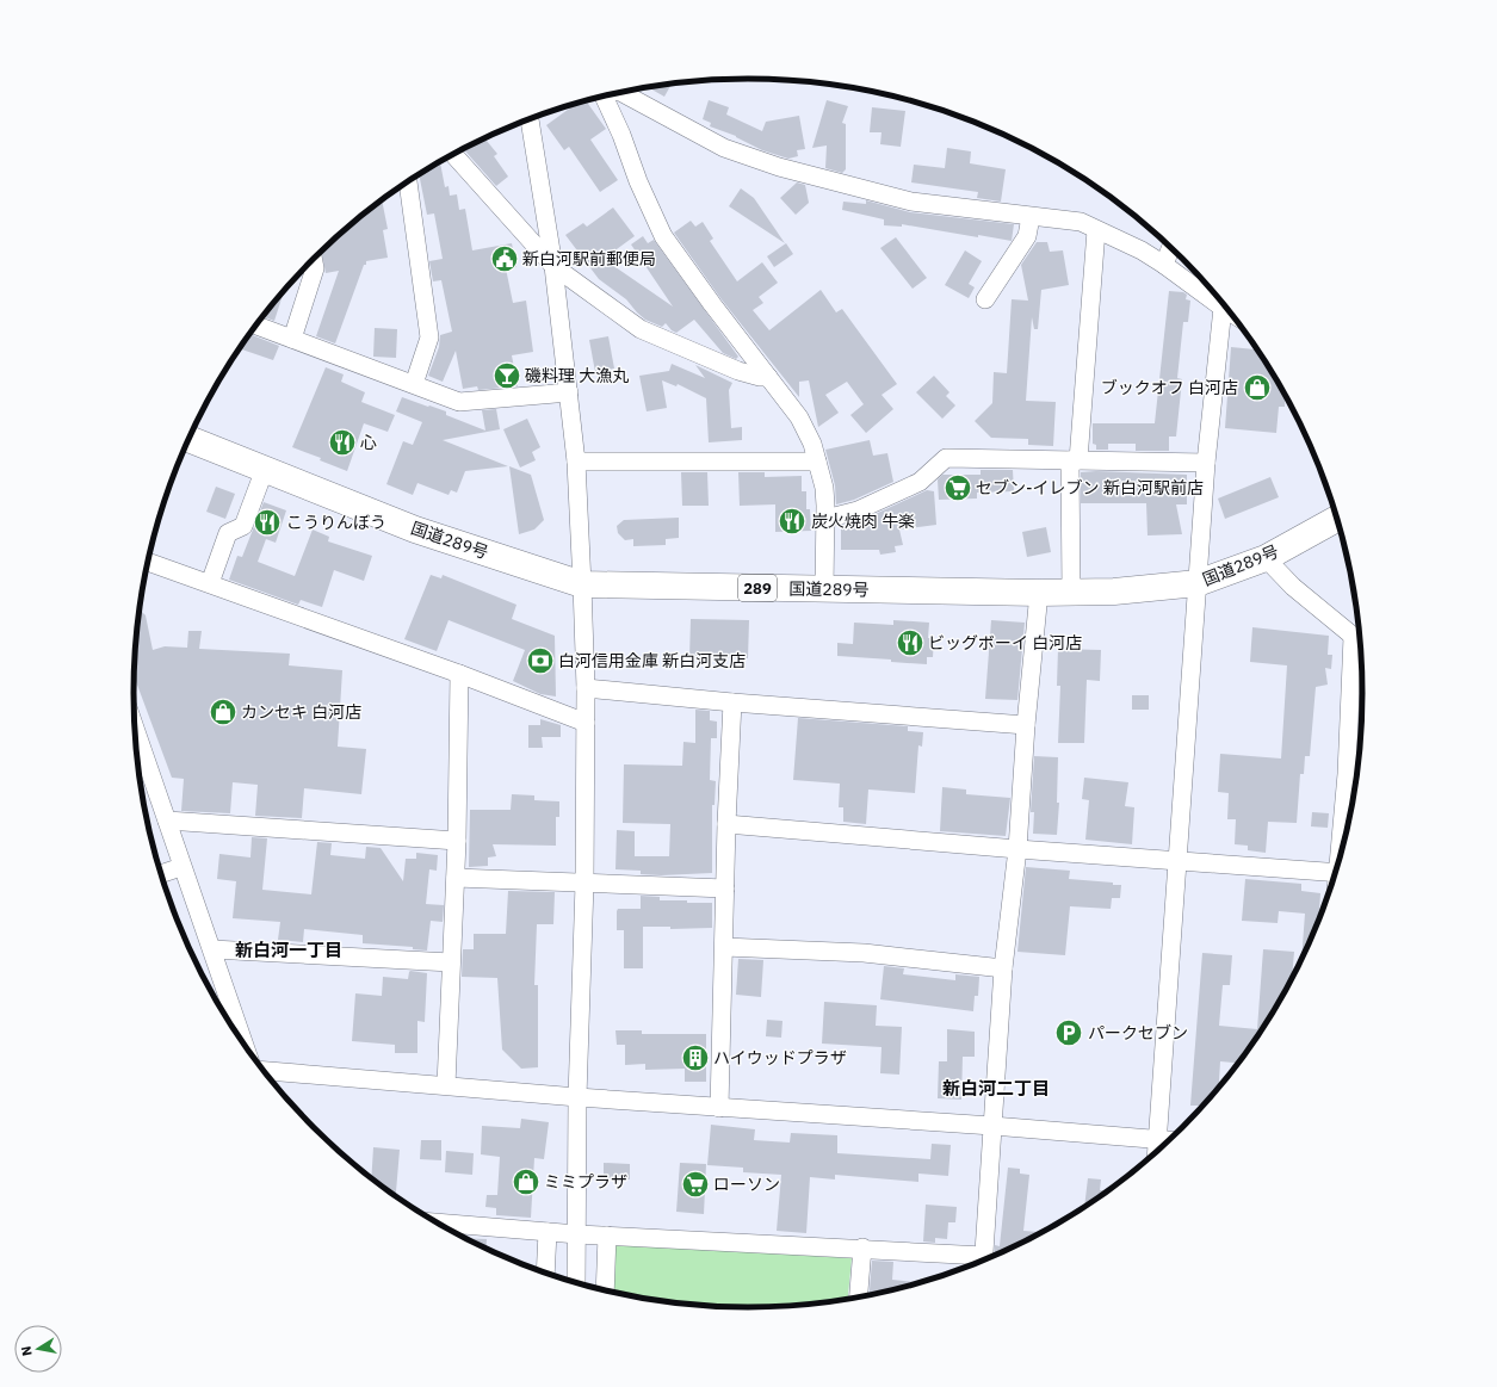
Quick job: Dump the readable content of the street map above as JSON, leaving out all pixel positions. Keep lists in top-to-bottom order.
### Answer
{
  "streets": {
    "highway": ["国道289号", "289"]
  },
  "districts": ["新白河一丁目", "新白河二丁目"],
  "places": {
    "public building": ["新白河駅前郵便局"],
    "bar": ["磯料理 大漁丸"],
    "shop": ["ブックオフ 白河店", "カンセキ 白河店", "ミミプラザ"],
    "restaurant": [
      "心",
      "炭火焼肉 牛楽",
      "こうりんぼう",
      "ビッグボーイ 白河店"
    ],
    "supermarket": ["セブン‐イレブン 新白河駅前店", "ローソン"],
    "bank": ["白河信用金庫 新白河支店"],
    "parking": ["パークセブン"],
    "building": ["ハイウッドプラザ"]
  },
  "north": "left"
}
